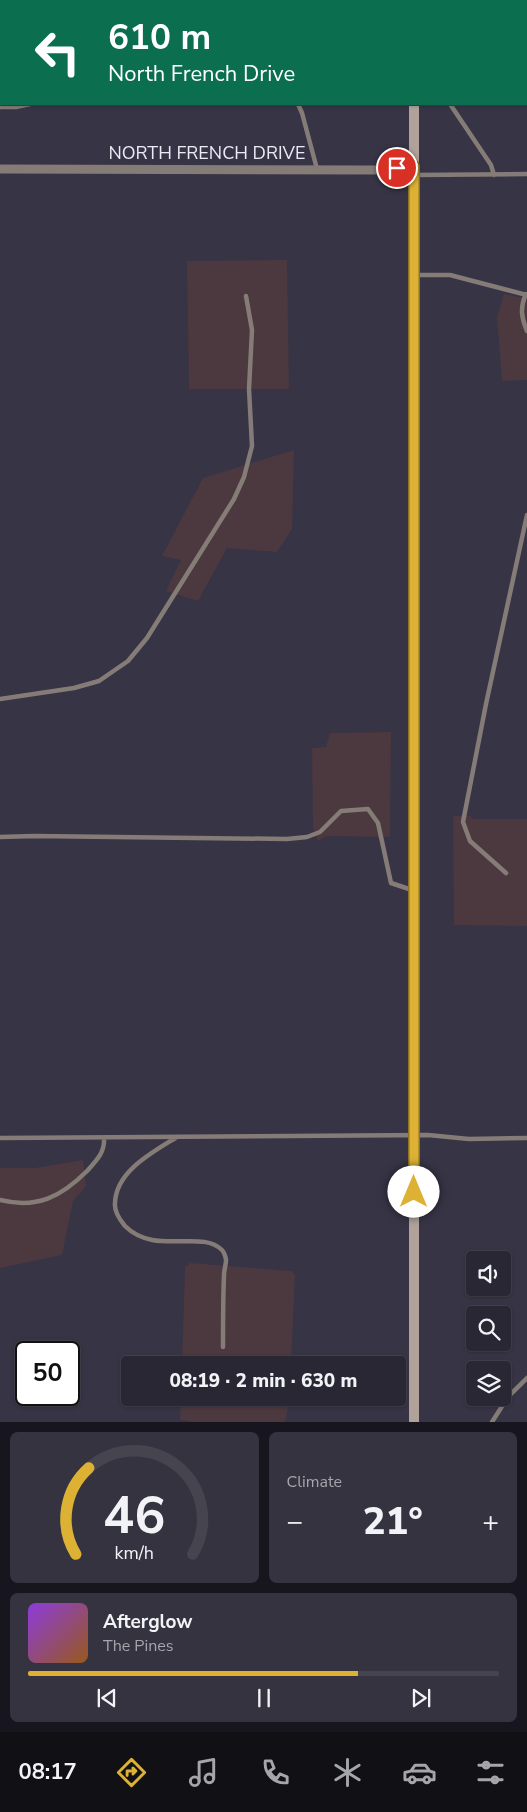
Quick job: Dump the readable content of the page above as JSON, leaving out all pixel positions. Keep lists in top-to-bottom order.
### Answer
{
  "streets": {
    "street": ["NORTH FRENCH DRIVE"]
  },
  "page": {
    "turn": ["610 m", "North French Drive"],
    "limit": "50",
    "trip": "08:19 · 2 min · 630 m",
    "tile": "Climate",
    "heat": ["−", "21°", "+"],
    "song": ["Afterglow", "The Pines"],
    "tabs": "08:17",
    "gauge": ["46", "km/h"]
  }
}
